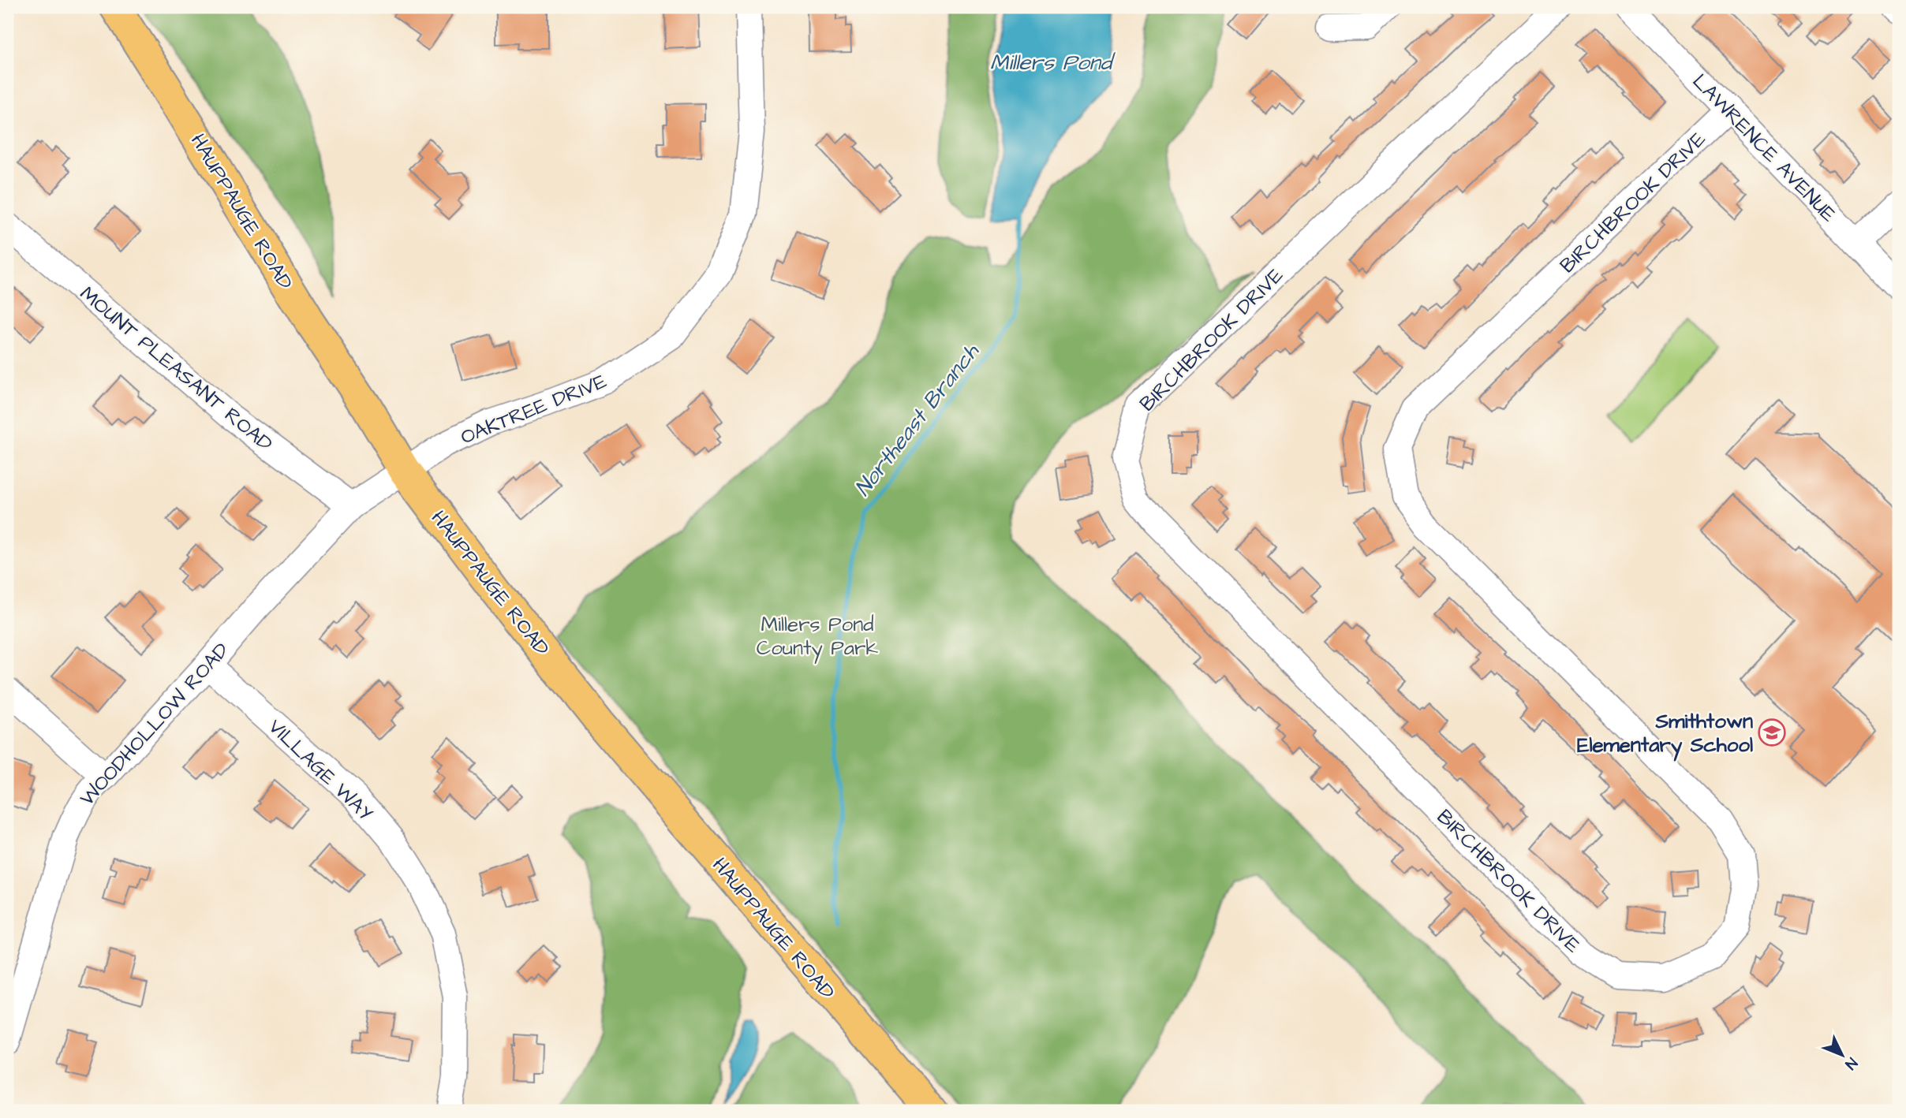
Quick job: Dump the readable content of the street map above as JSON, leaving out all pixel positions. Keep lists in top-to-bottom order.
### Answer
{
  "streets": {
    "main road": ["HAUPPAUGE ROAD"],
    "street": [
      "LAWRENCE AVENUE",
      "BIRCHBROOK DRIVE",
      "MOUNT PLEASANT ROAD",
      "OAKTREE DRIVE",
      "WOODHOLLOW ROAD",
      "VILLAGE WAY"
    ]
  },
  "crossings": [
    ["LAWRENCE AVENUE", "BIRCHBROOK DRIVE"],
    ["HAUPPAUGE ROAD", "OAKTREE DRIVE"],
    ["HAUPPAUGE ROAD", "WOODHOLLOW ROAD"],
    ["MOUNT PLEASANT ROAD", "WOODHOLLOW ROAD"],
    ["OAKTREE DRIVE", "WOODHOLLOW ROAD"],
    ["WOODHOLLOW ROAD", "VILLAGE WAY"]
  ],
  "water": ["Millers Pond", "Northeast Branch"],
  "parks": ["Millers Pond County Park"],
  "places": {
    "school or university": ["Smithtown Elementary School"]
  },
  "north": "bottom right"
}
